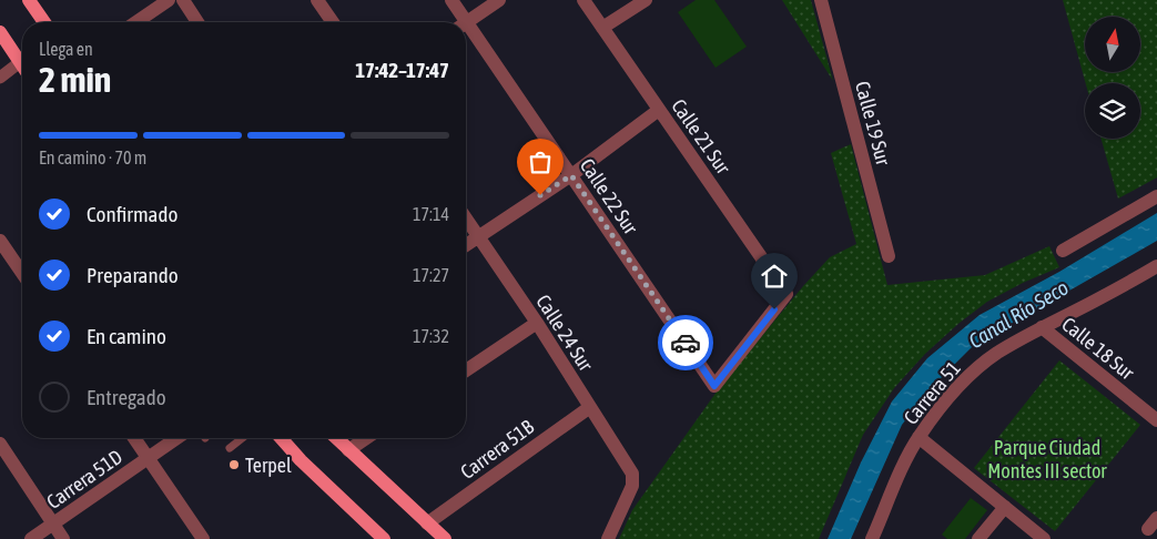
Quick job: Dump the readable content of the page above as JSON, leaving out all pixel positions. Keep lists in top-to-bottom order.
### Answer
{
  "streets": {
    "street": [
      "Calle 19 Sur",
      "Calle 21 Sur",
      "Calle 22 Sur",
      "Calle 24 Sur",
      "Calle 18 Sur",
      "Carrera 51",
      "Carrera 51B",
      "Carrera 51D"
    ]
  },
  "crossings": [
    ["Calle 21 Sur", "Calle 22 Sur"],
    ["Calle 24 Sur", "Carrera 51B"],
    ["Calle 18 Sur", "Carrera 51"]
  ],
  "water": ["Canal Río Seco"],
  "parks": ["Parque Ciudad Montes III sector"],
  "places": ["Terpel"],
  "north": "top",
  "page": {
    "heading": ["2 min", "Llega en", "17:42–17:47"],
    "bar": "En camino · 70 m",
    "list": [
      ["Confirmado", "17:14"],
      ["Preparando", "17:27"],
      ["En camino", "17:32"],
      "Entregado"
    ]
  }
}
